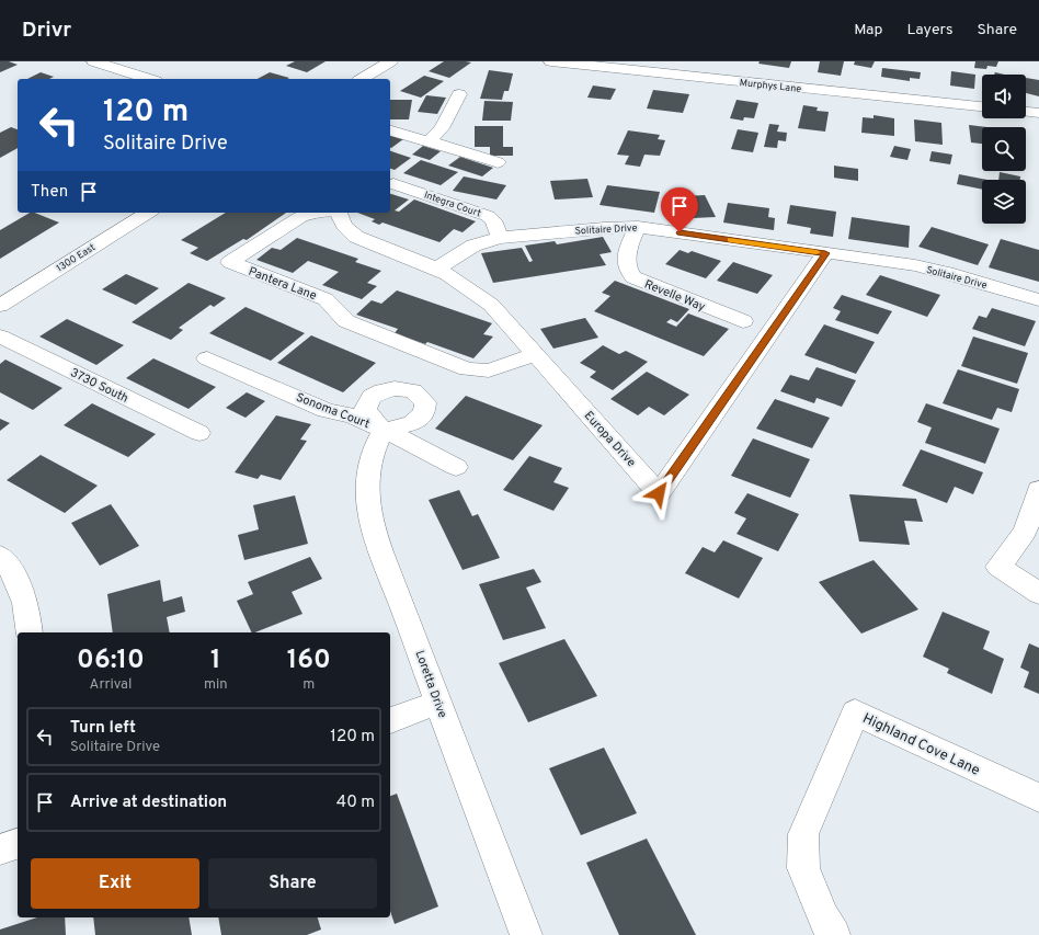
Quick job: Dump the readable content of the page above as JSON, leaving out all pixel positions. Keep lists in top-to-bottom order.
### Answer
{
  "streets": {
    "street": [
      "Murphys Lane",
      "Integra Court",
      "Solitaire Drive",
      "1300 East",
      "Pantera Lane",
      "Revelle Way",
      "3730 South",
      "Sonoma Court",
      "Europa Drive",
      "Loretta Drive",
      "Highland Cove Lane"
    ]
  },
  "crossings": [
    ["Integra Court", "Solitaire Drive"],
    ["Solitaire Drive", "Revelle Way"],
    ["Solitaire Drive", "Europa Drive"],
    ["Pantera Lane", "Europa Drive"],
    ["Sonoma Court", "Loretta Drive"]
  ],
  "page": {
    "header": "Drivr",
    "nav": ["Map", "Layers", "Share"],
    "turn": ["120 m", "Solitaire Drive"],
    "then": "Then",
    "eta": [
      "06:10",
      "Arrival",
      "1",
      "min",
      "160",
      "m"
    ],
    "list": [
      {
        "name": "Turn left",
        "note": "Solitaire Drive",
        "value": "120 m"
      },
      {
        "name": "Arrive at destination",
        "value": "40 m"
      }
    ],
    "buttons": ["Exit", "Share"]
  }
}
